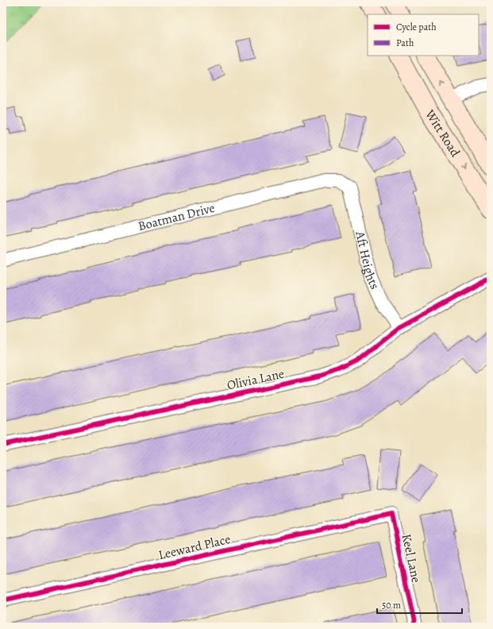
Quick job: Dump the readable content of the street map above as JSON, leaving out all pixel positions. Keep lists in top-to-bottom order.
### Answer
{
  "streets": {
    "street": [
      "Witt Road",
      "Boatman Drive",
      "Aft Heights",
      "Olivia Lane",
      "Leeward Place",
      "Keel Lane"
    ]
  },
  "crossings": [
    ["Boatman Drive", "Aft Heights"],
    ["Aft Heights", "Olivia Lane"],
    ["Leeward Place", "Keel Lane"]
  ],
  "legend": ["Cycle path", "Path"],
  "scale_bar": "50 m"
}
